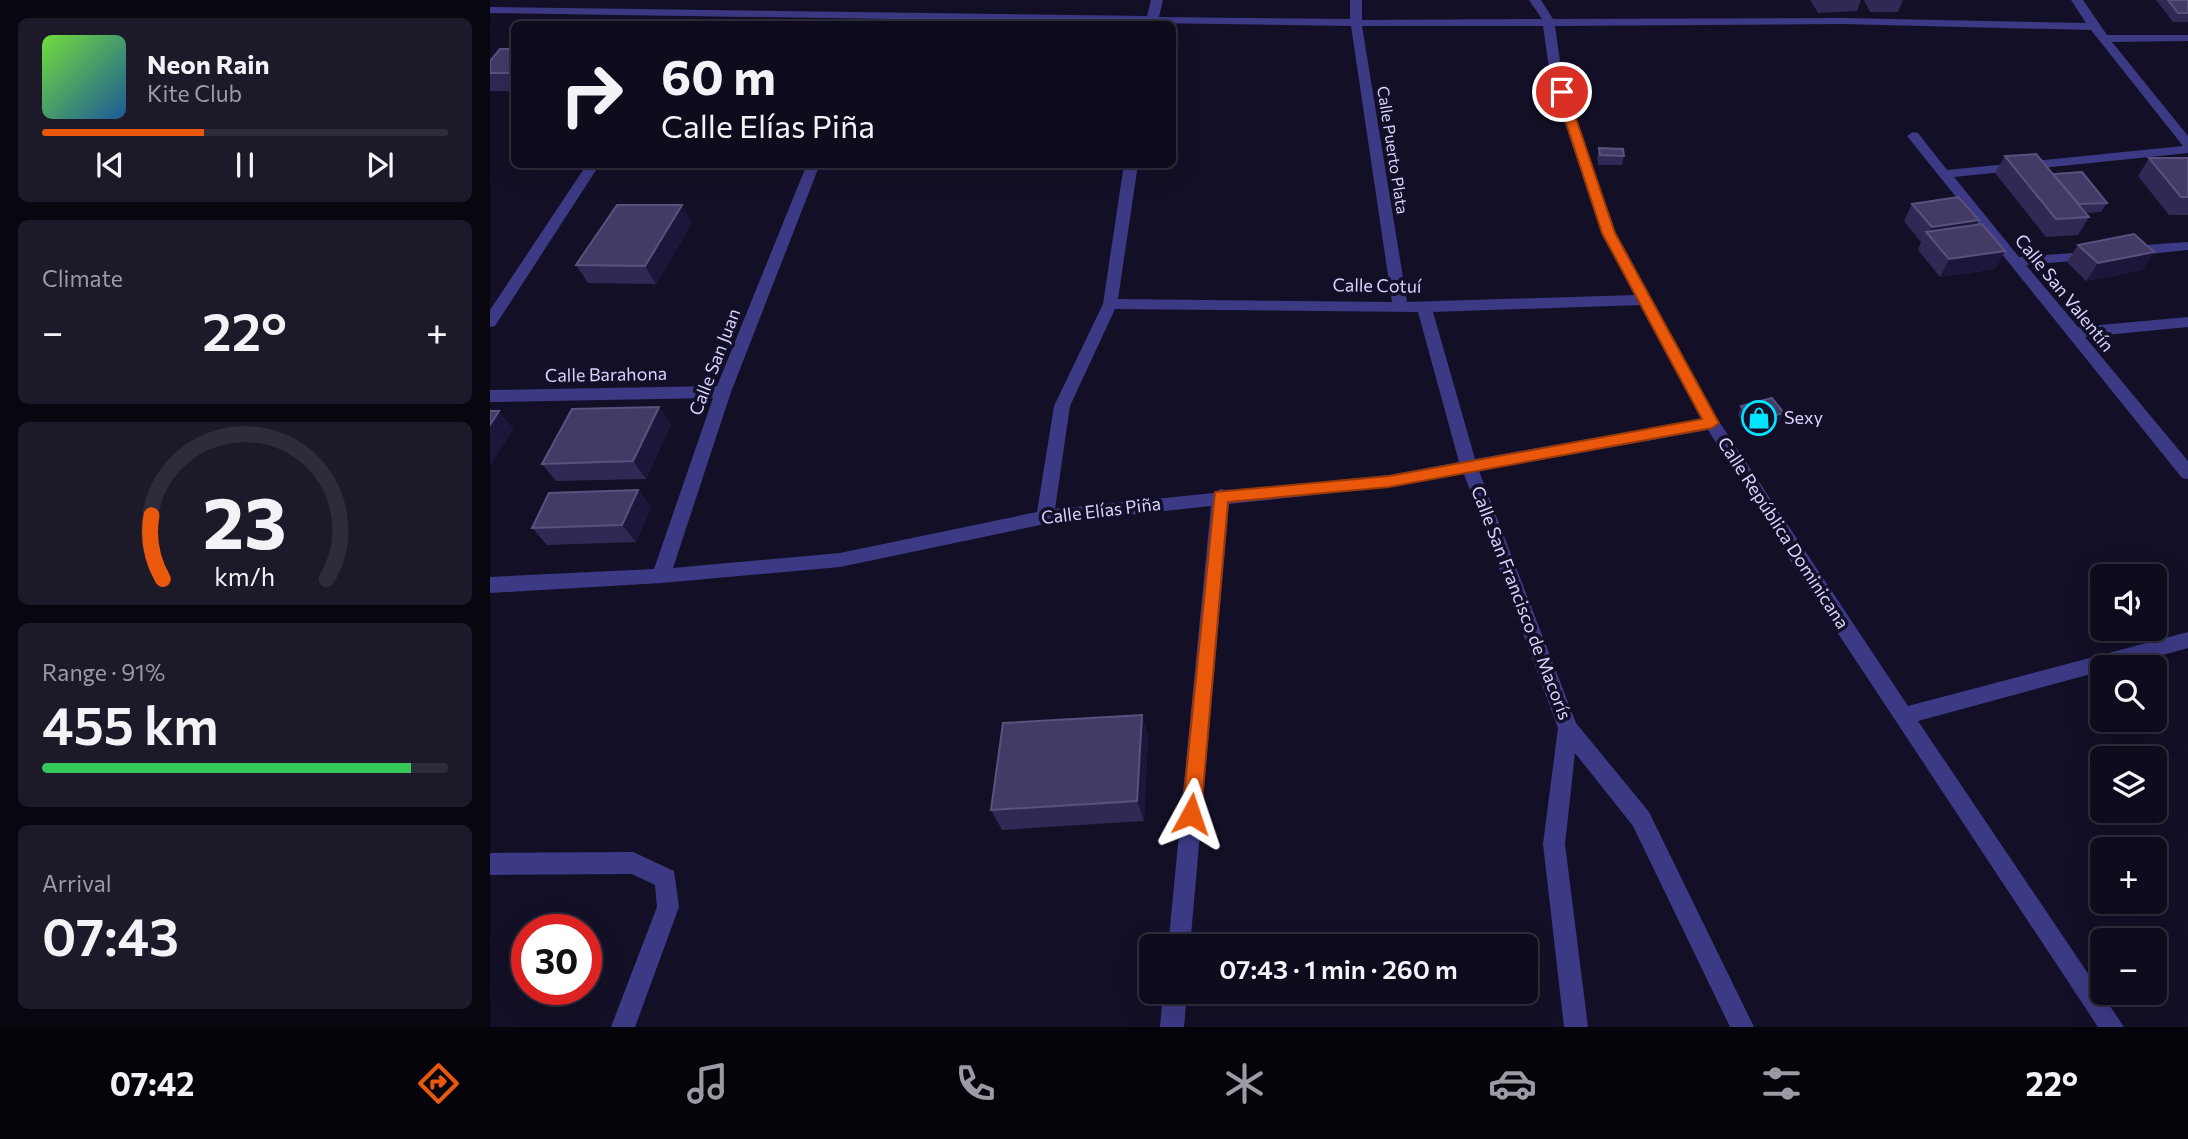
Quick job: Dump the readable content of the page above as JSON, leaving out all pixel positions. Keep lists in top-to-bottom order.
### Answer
{
  "streets": {
    "street": [
      "Calle Puerto Plata",
      "Calle Cotuí",
      "Calle San Valentín",
      "Calle San Juan",
      "Calle Barahona",
      "Calle Elías Piña",
      "Calle República Dominicana",
      "Calle San Francisco de Macorís"
    ]
  },
  "crossings": [
    ["Calle Puerto Plata", "Calle Cotuí"],
    ["Calle Cotuí", "Calle República Dominicana"],
    ["Calle Cotuí", "Calle San Francisco de Macorís"],
    ["Calle San Juan", "Calle Barahona"],
    ["Calle San Juan", "Calle Elías Piña"],
    ["Calle Elías Piña", "Calle República Dominicana"],
    ["Calle Elías Piña", "Calle San Francisco de Macorís"]
  ],
  "places": {
    "shop": ["Sexy"]
  },
  "page": {
    "turn": ["60 m", "Calle Elías Piña"],
    "song": ["Neon Rain", "Kite Club"],
    "tile": [
      "Climate",
      ["Range · 91%", "455 km"],
      ["Arrival", "07:43"]
    ],
    "heat": ["−", "22°", "+"],
    "map_buttons": ["+", "−"],
    "limit": "30",
    "trip": "07:43 · 1 min · 260 m",
    "tabs": ["07:42", "22°"],
    "gauge": ["23", "km/h"]
  }
}
